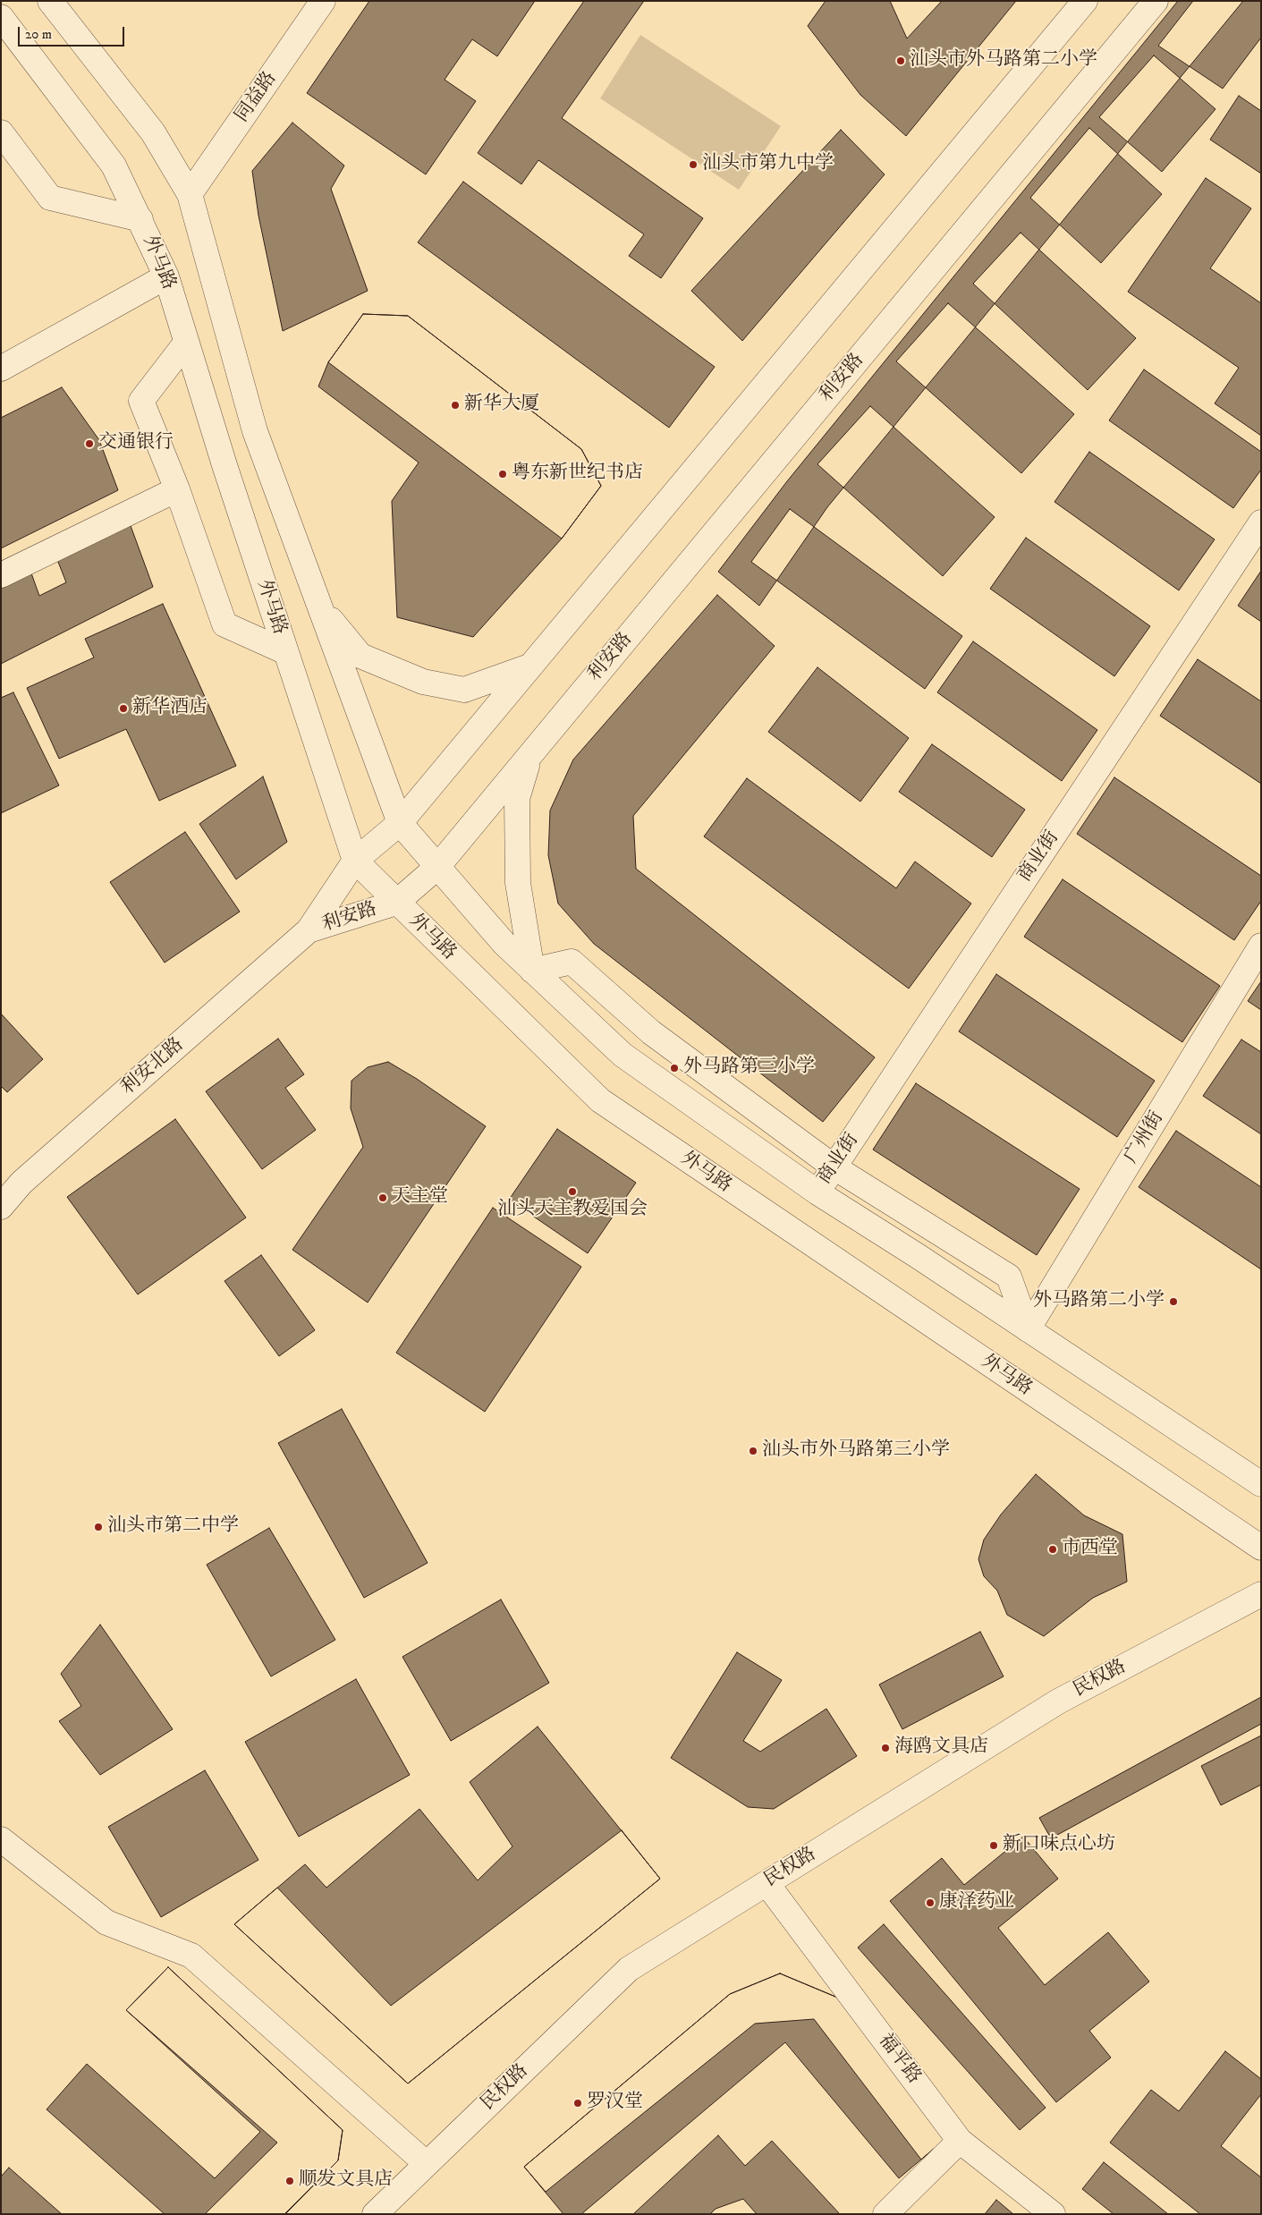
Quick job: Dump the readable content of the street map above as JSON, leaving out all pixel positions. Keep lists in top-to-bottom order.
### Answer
{
  "streets": {
    "street": [
      "同益路",
      "外马路",
      "利安路",
      "商业街",
      "利安北路",
      "广州街",
      "民权路",
      "福平路"
    ]
  },
  "crossings": [
    ["外马路", "利安路"],
    ["利安路", "利安北路"],
    ["民权路", "福平路"]
  ],
  "places": [
    "汕头市外马路第二小学",
    "汕头市第九中学",
    "新华大厦",
    "交通银行",
    "粤东新世纪书店",
    "新华酒店",
    "外马路第三小学",
    "汕头天主教爱国会",
    "天主堂",
    "外马路第二小学",
    "汕头市外马路第三小学",
    "汕头市第二中学",
    "市西堂",
    "海鸥文具店",
    "新口味点心坊",
    "康泽药业",
    "罗汉堂",
    "顺发文具店"
  ],
  "scale_bar": "20 m"
}
